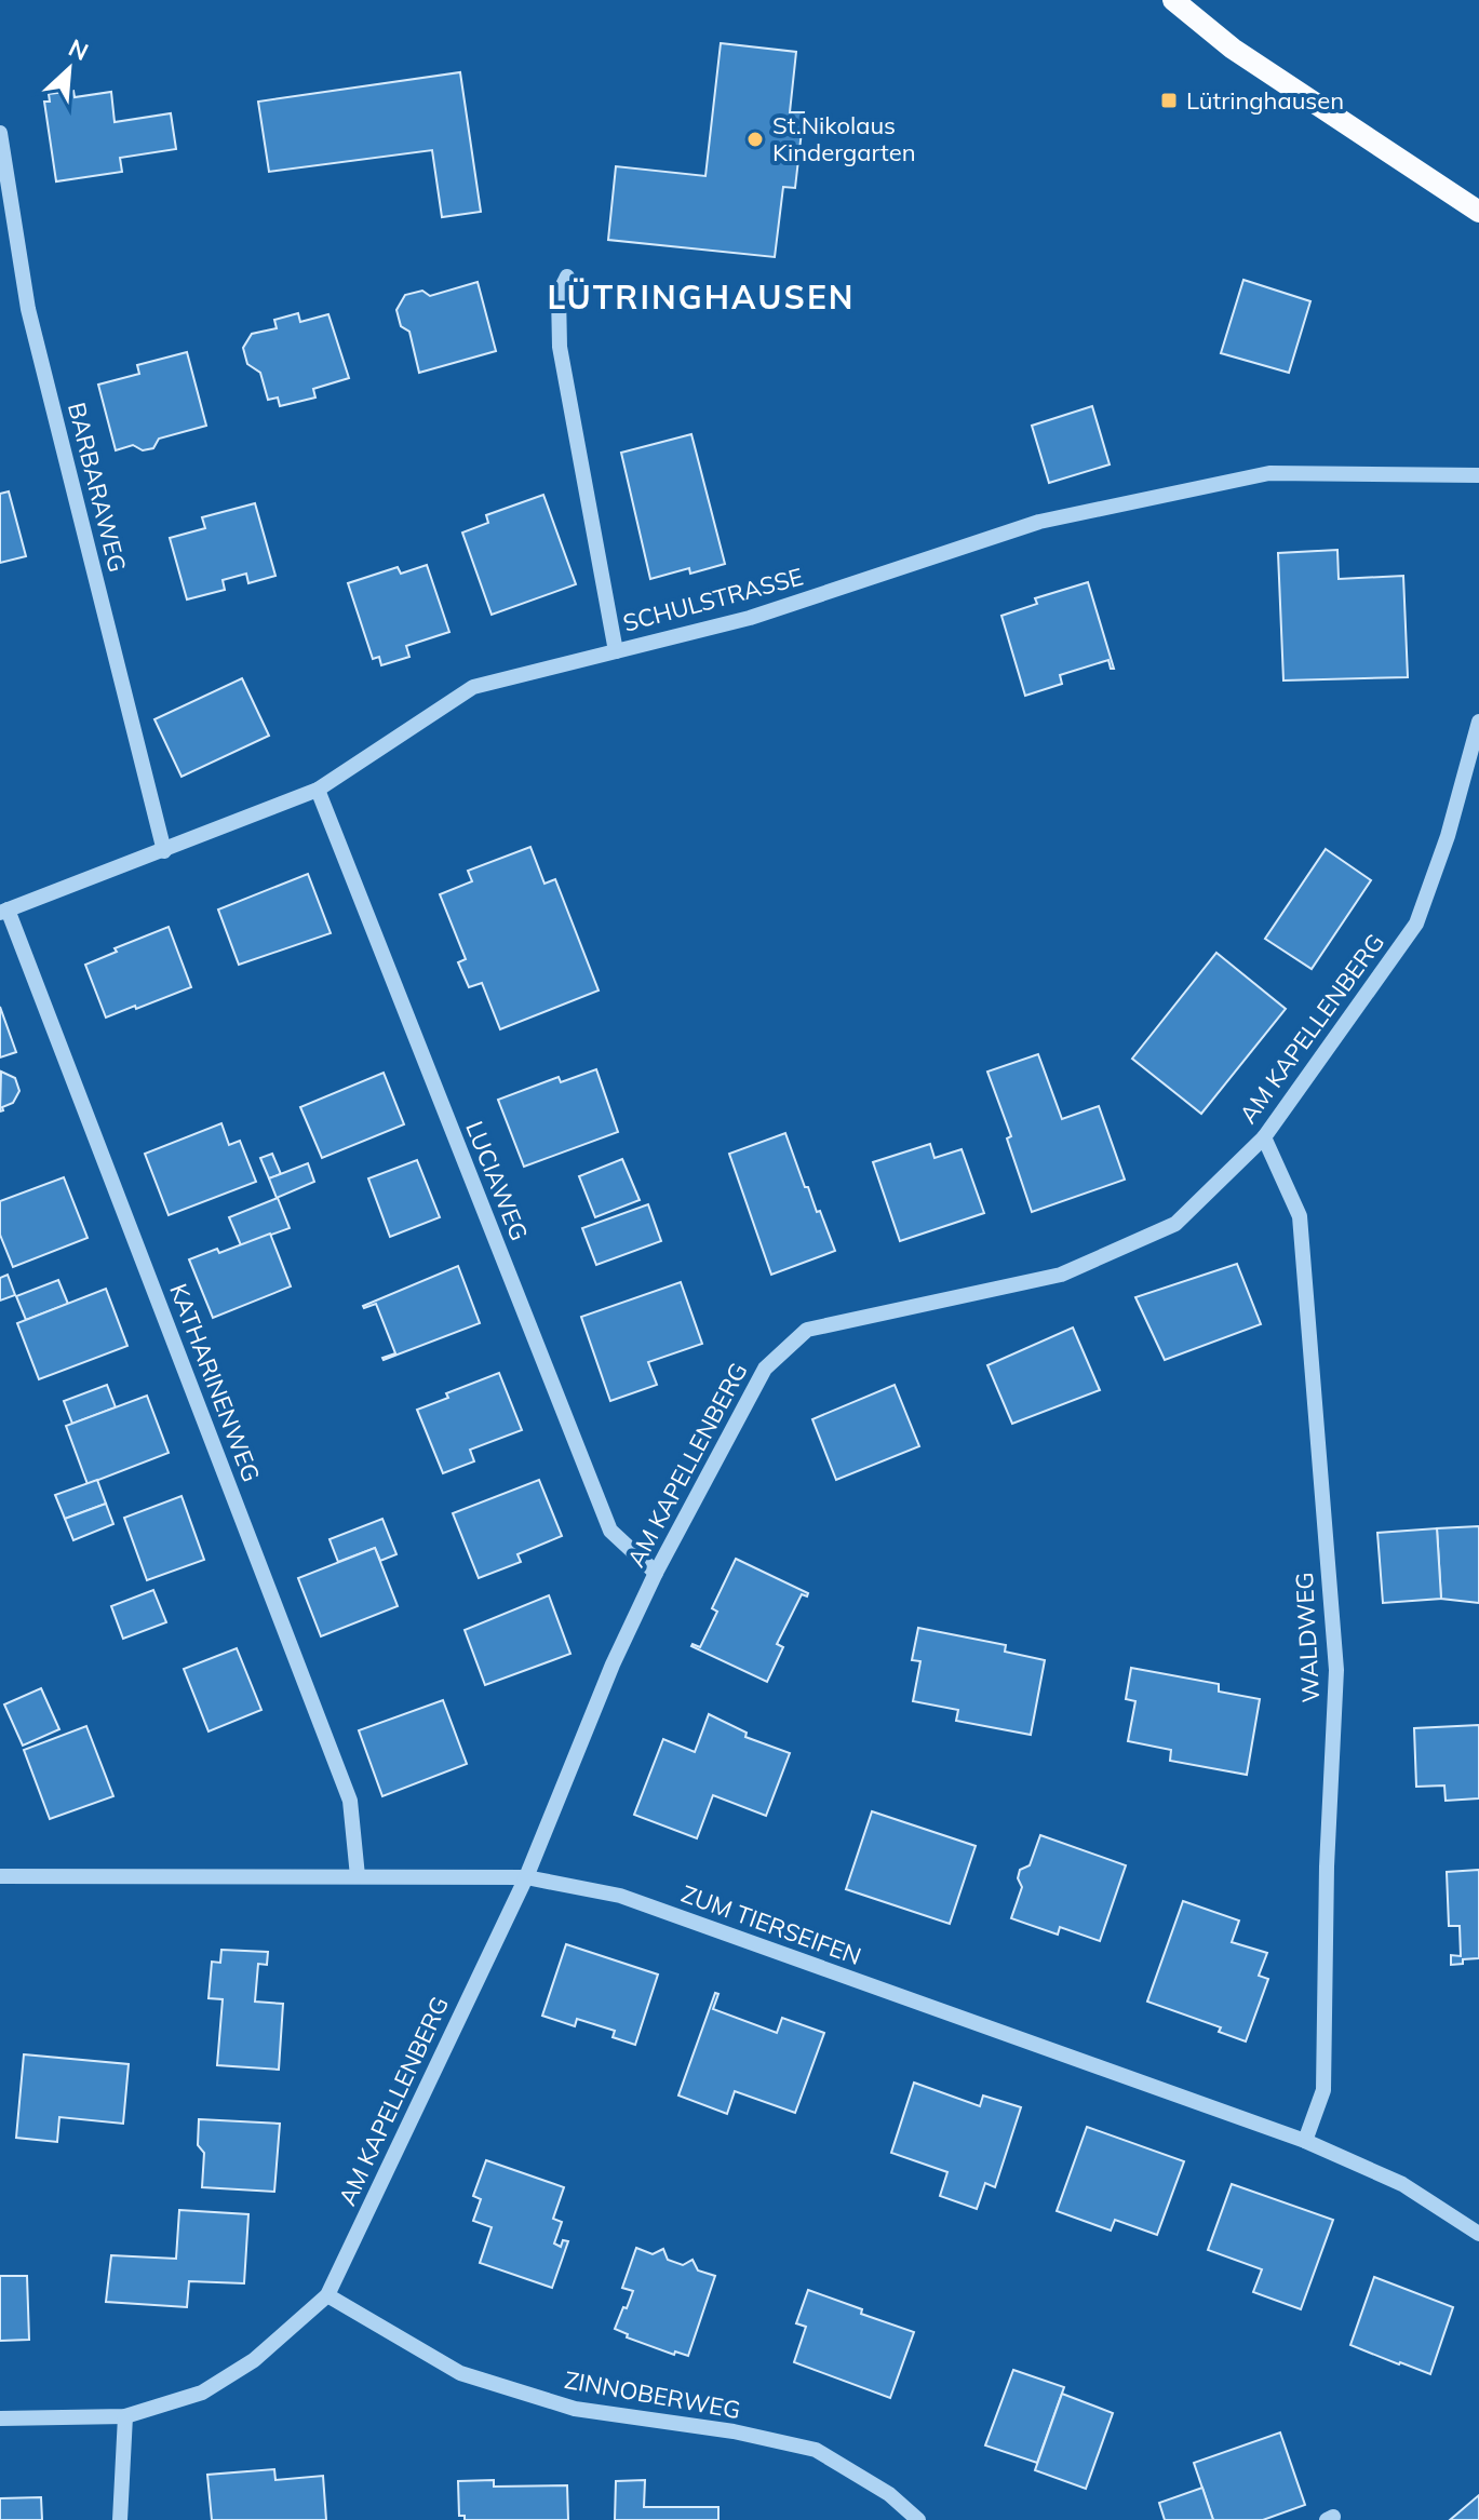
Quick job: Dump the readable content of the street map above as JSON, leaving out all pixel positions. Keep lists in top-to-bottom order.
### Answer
{
  "streets": {
    "street": [
      "BARBARAWEG",
      "SCHULSTRASSE",
      "AM KAPELLENBERG",
      "LUCIAWEG",
      "KATHARINENWEG",
      "WALDWEG",
      "ZUM TIERSEIFEN",
      "ZINNOBERWEG"
    ]
  },
  "crossings": [
    ["BARBARAWEG", "SCHULSTRASSE"],
    ["SCHULSTRASSE", "LUCIAWEG"],
    ["SCHULSTRASSE", "KATHARINENWEG"],
    ["AM KAPELLENBERG", "LUCIAWEG"],
    ["AM KAPELLENBERG", "WALDWEG"],
    ["AM KAPELLENBERG", "ZUM TIERSEIFEN"],
    ["AM KAPELLENBERG", "ZINNOBERWEG"],
    ["KATHARINENWEG", "ZUM TIERSEIFEN"],
    ["WALDWEG", "ZUM TIERSEIFEN"]
  ],
  "districts": ["LÜTRINGHAUSEN"],
  "places": {
    "transit": ["Lütringhausen"],
    "other": ["St.Nikolaus Kindergarten"]
  },
  "north": "top right"
}
